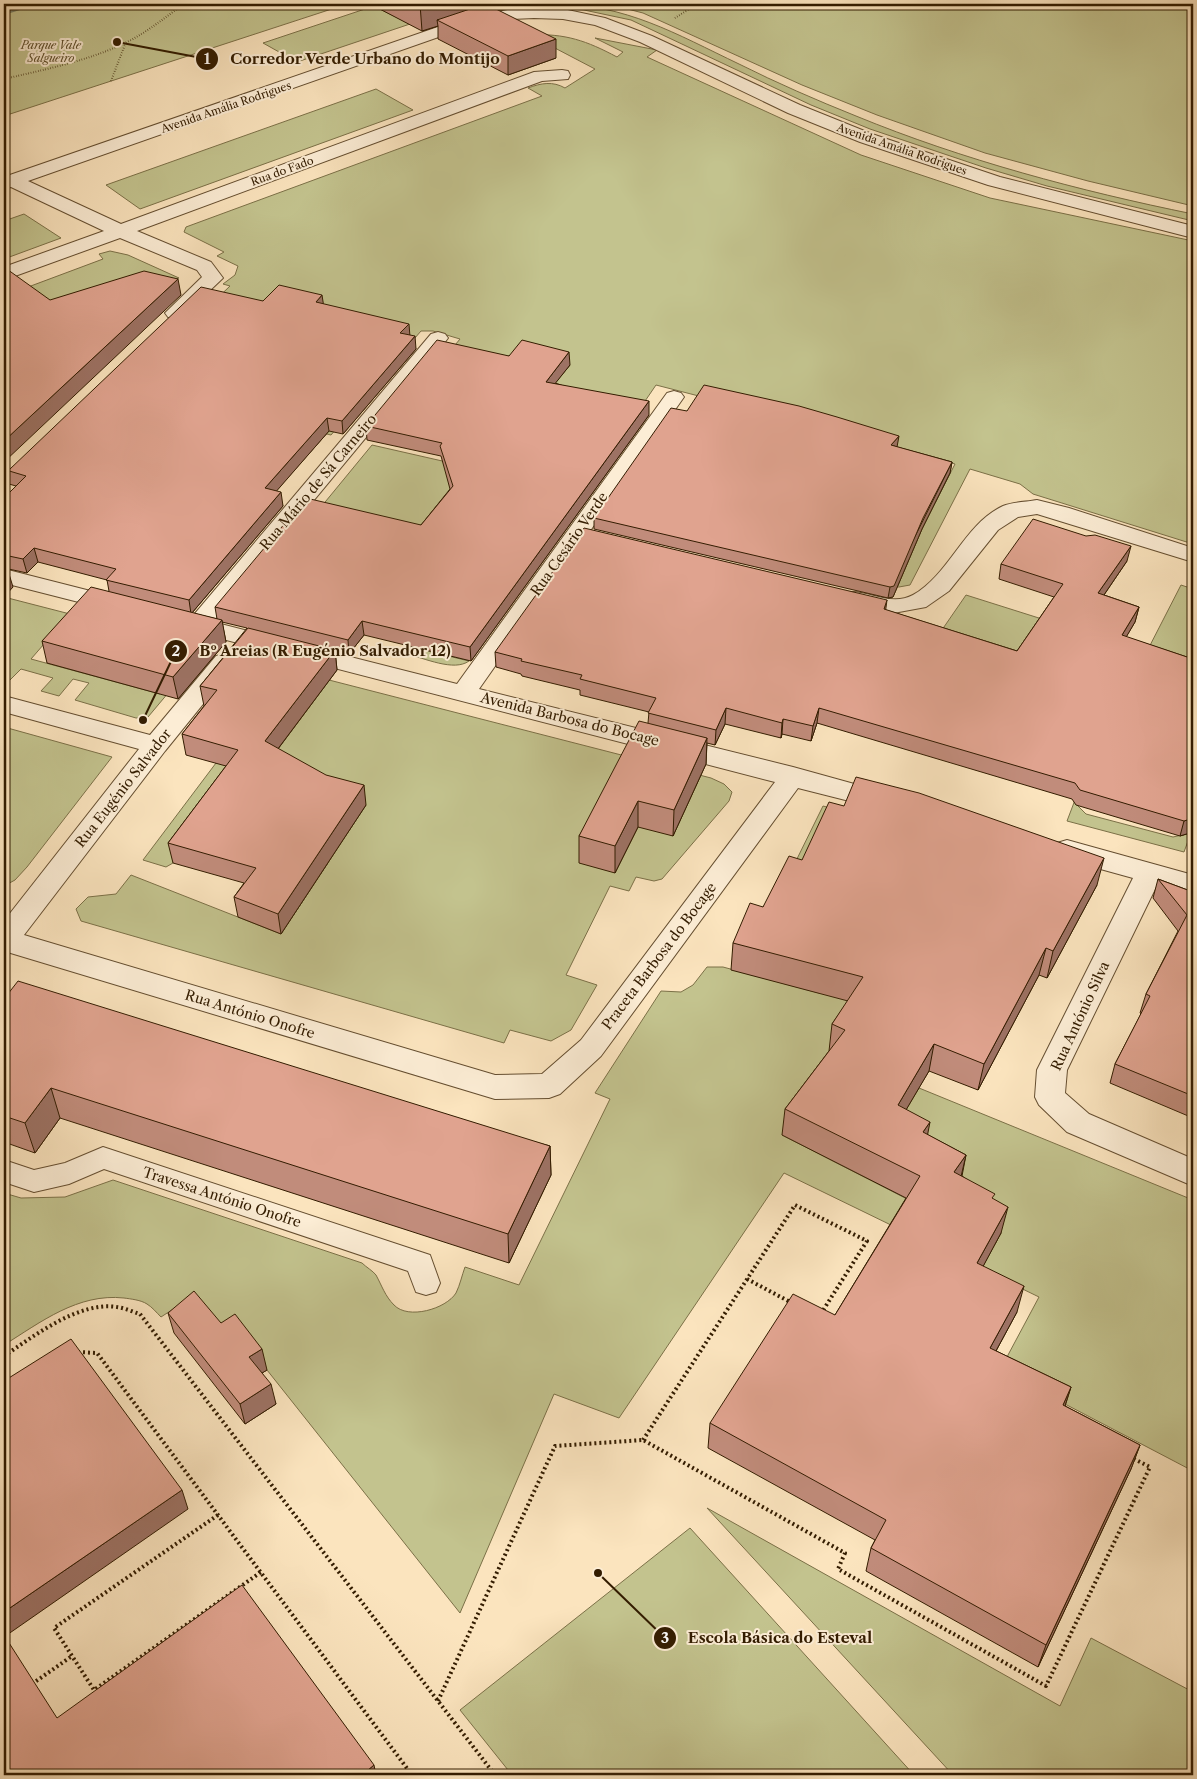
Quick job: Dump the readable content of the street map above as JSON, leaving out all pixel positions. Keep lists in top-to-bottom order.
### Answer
{
  "streets": {
    "street": [
      "Avenida Amália Rodrigues",
      "Rua do Fado",
      "Rua Mário de Sá Carneiro",
      "Rua Cesário Verde",
      "Avenida Barbosa do Bocage",
      "Rua Eugénio Salvador",
      "Praceta Barbosa do Bocage",
      "Rua António Onofre",
      "Rua António Silva"
    ],
    "lane": ["Travessa António Onofre"]
  },
  "crossings": [
    ["Rua Mário de Sá Carneiro", "Avenida Barbosa do Bocage"],
    ["Rua Cesário Verde", "Avenida Barbosa do Bocage"],
    ["Avenida Barbosa do Bocage", "Rua Eugénio Salvador"],
    ["Avenida Barbosa do Bocage", "Praceta Barbosa do Bocage"],
    ["Rua Eugénio Salvador", "Rua António Onofre"],
    ["Praceta Barbosa do Bocage", "Rua António Onofre"]
  ],
  "parks": ["Parque Vale Salgueiro"],
  "places": ["Corredor Verde Urbano do Montijo", "Bº Areias (R Eugénio Salvador 12)", "Escola Básica do Esteval"]
}
